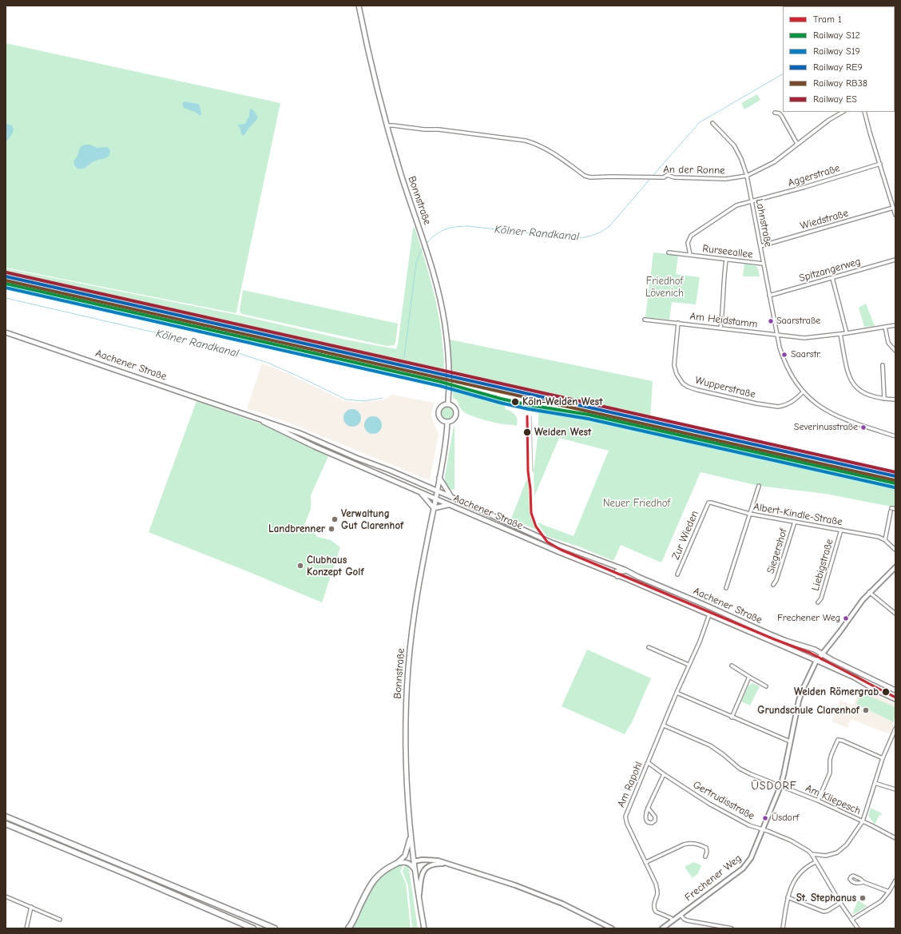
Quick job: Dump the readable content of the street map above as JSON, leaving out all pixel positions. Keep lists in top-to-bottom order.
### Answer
{
  "streets": {
    "main road": ["Bonnstraße", "Aachener Straße"],
    "street": [
      "An der Ronne",
      "Aggerstraße",
      "Wiedstraße",
      "Lahnstraße",
      "Rurseeallee",
      "Spitzangerweg",
      "Am Heidstamm",
      "Wupperstraße",
      "Albert-Kindle-Straße",
      "Zur Wieden",
      "Siegershof",
      "Liebigstraße",
      "Am Rapohl",
      "Am Kliepesch",
      "Gertrudisstraße",
      "Frechener Weg"
    ]
  },
  "crossings": [
    ["An der Ronne", "Bonnstraße"],
    ["An der Ronne", "Lahnstraße"],
    ["Aggerstraße", "Lahnstraße"],
    ["Aggerstraße", "Rurseeallee"],
    ["Bonnstraße", "Aachener Straße"],
    ["Wiedstraße", "Lahnstraße"],
    ["Lahnstraße", "Rurseeallee"],
    ["Lahnstraße", "Spitzangerweg"],
    ["Lahnstraße", "Am Heidstamm"],
    ["Am Heidstamm", "Wupperstraße"],
    ["Aachener Straße", "Am Rapohl"],
    ["Aachener Straße", "Frechener Weg"],
    ["Albert-Kindle-Straße", "Zur Wieden"],
    ["Albert-Kindle-Straße", "Siegershof"],
    ["Albert-Kindle-Straße", "Liebigstraße"],
    ["Am Rapohl", "Am Kliepesch"],
    ["Am Rapohl", "Gertrudisstraße"],
    ["Am Rapohl", "Frechener Weg"],
    ["Am Kliepesch", "Frechener Weg"],
    ["Gertrudisstraße", "Frechener Weg"]
  ],
  "districts": ["ÜSDORF"],
  "water": ["Kölner Randkanal"],
  "parks": ["Friedhof Lövenich", "Neuer Friedhof"],
  "places": [
    "Saarstraße",
    "Saarstr.",
    "Köln-Weiden West",
    "Severinusstraße",
    "Weiden West",
    "Verwaltung Gut Clarenhof",
    "Landbrenner",
    "Clubhaus Konzept Golf",
    "Frechener Weg",
    "Weiden Römergrab",
    "Grundschule Clarenhof",
    "Üsdorf",
    "St. Stephanus"
  ],
  "lines": [
    "rail line ES",
    "rail line RE9",
    "rail line RB38",
    "rail line S12",
    "rail line S19",
    "tram line 1"
  ],
  "legend": [
    "Tram 1",
    "Railway S12",
    "Railway S19",
    "Railway RE9",
    "Railway RB38",
    "Railway ES"
  ]
}
